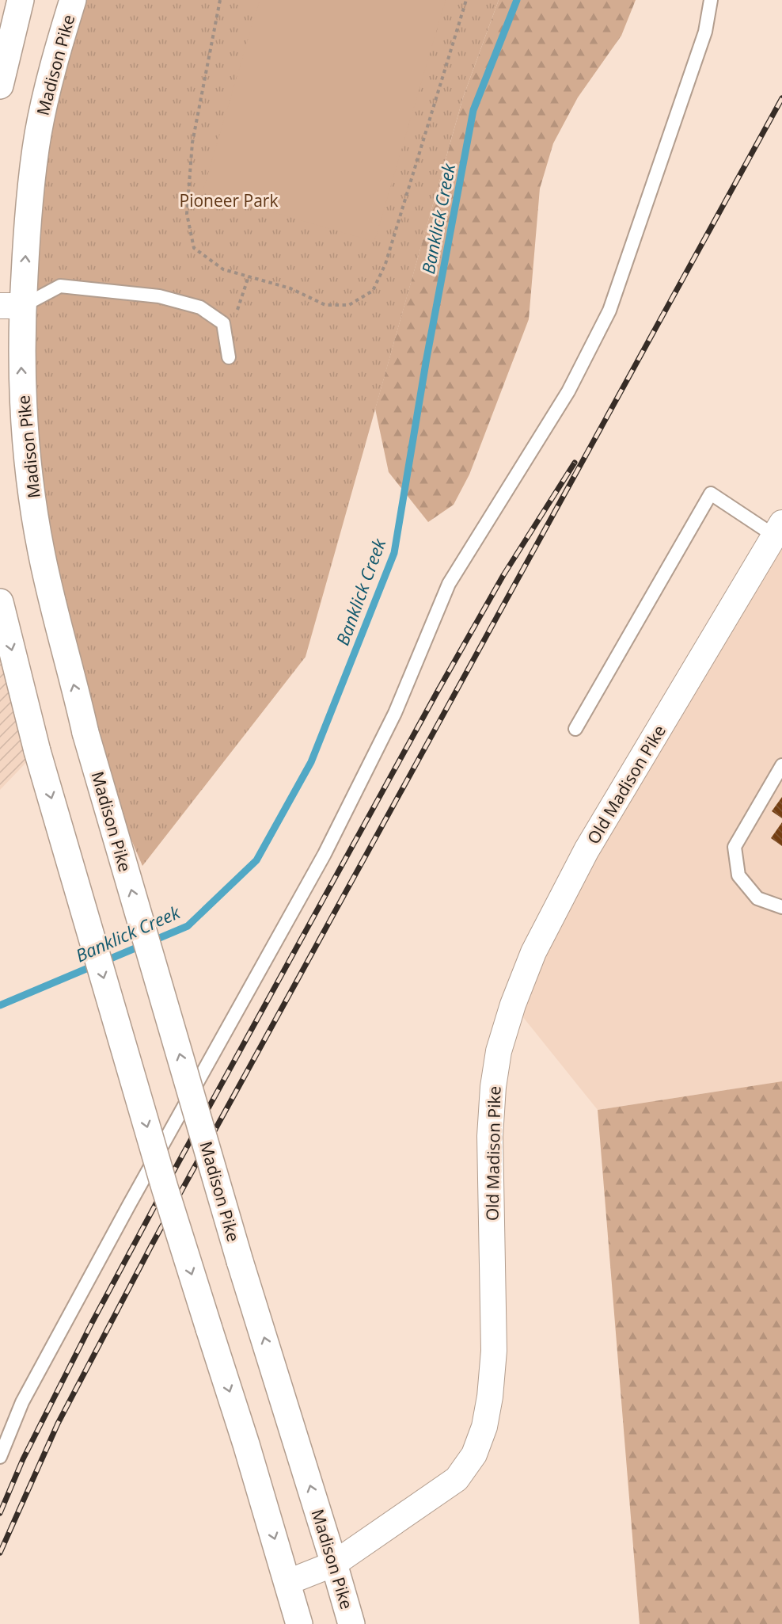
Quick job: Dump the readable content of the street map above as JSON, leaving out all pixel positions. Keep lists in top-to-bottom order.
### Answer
{
  "streets": {
    "main road": ["Madison Pike"],
    "street": ["Old Madison Pike"]
  },
  "crossings": [
    ["Madison Pike", "Old Madison Pike"]
  ],
  "water": ["Banklick Creek"],
  "parks": ["Pioneer Park"]
}
